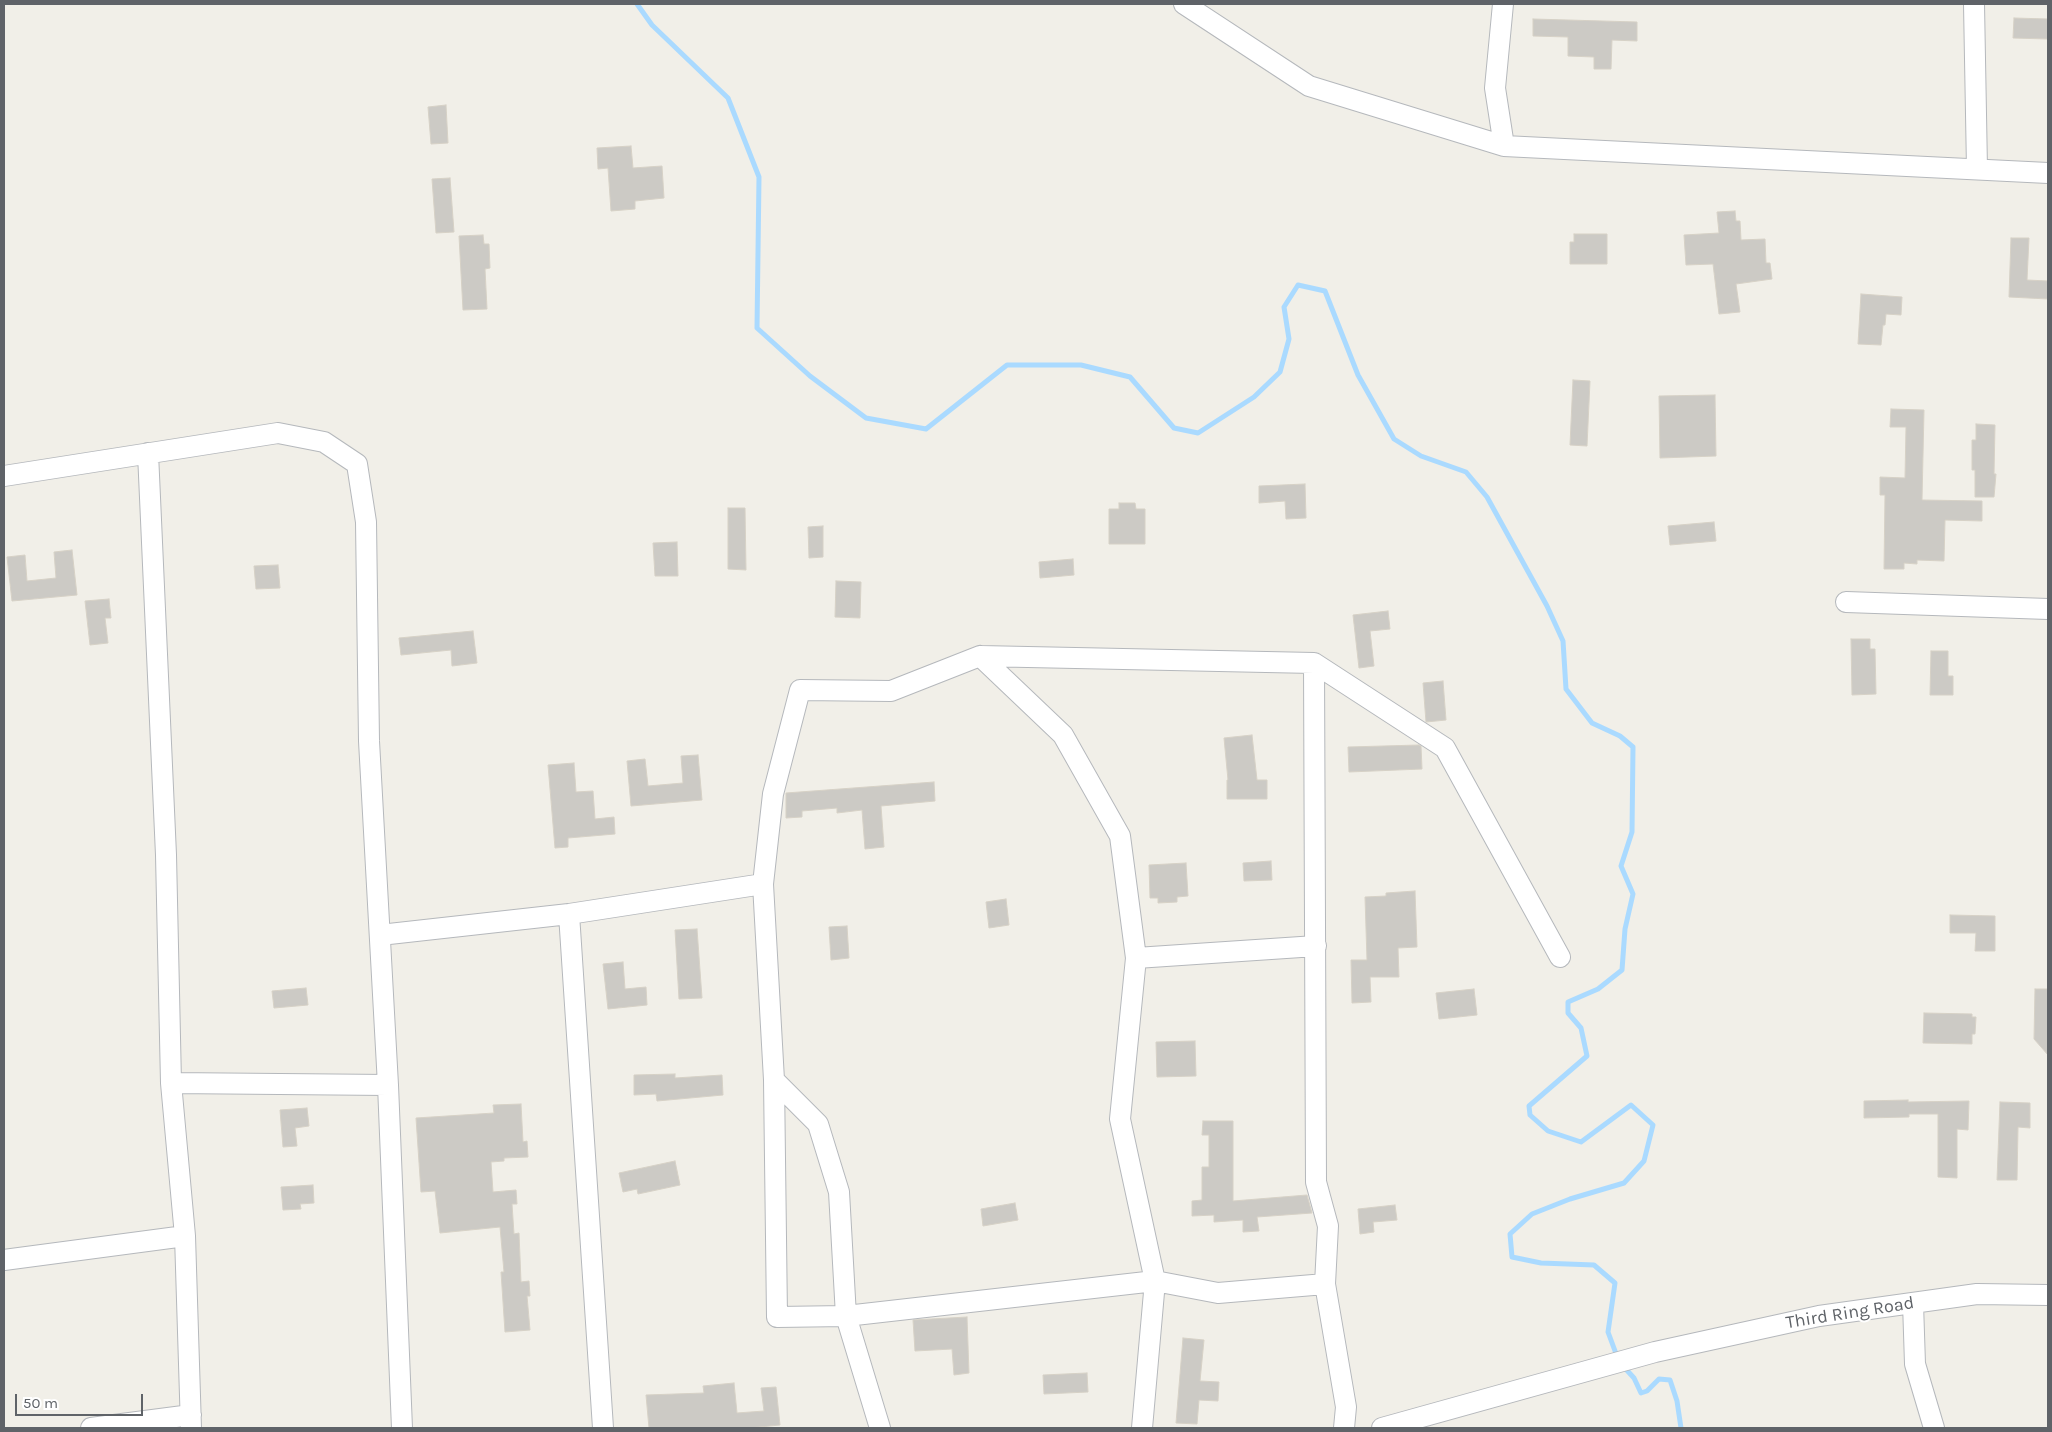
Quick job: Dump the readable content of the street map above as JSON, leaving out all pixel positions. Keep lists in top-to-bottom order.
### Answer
{
  "streets": {
    "street": ["Third Ring Road"]
  },
  "scale_bar": "50 m"
}
